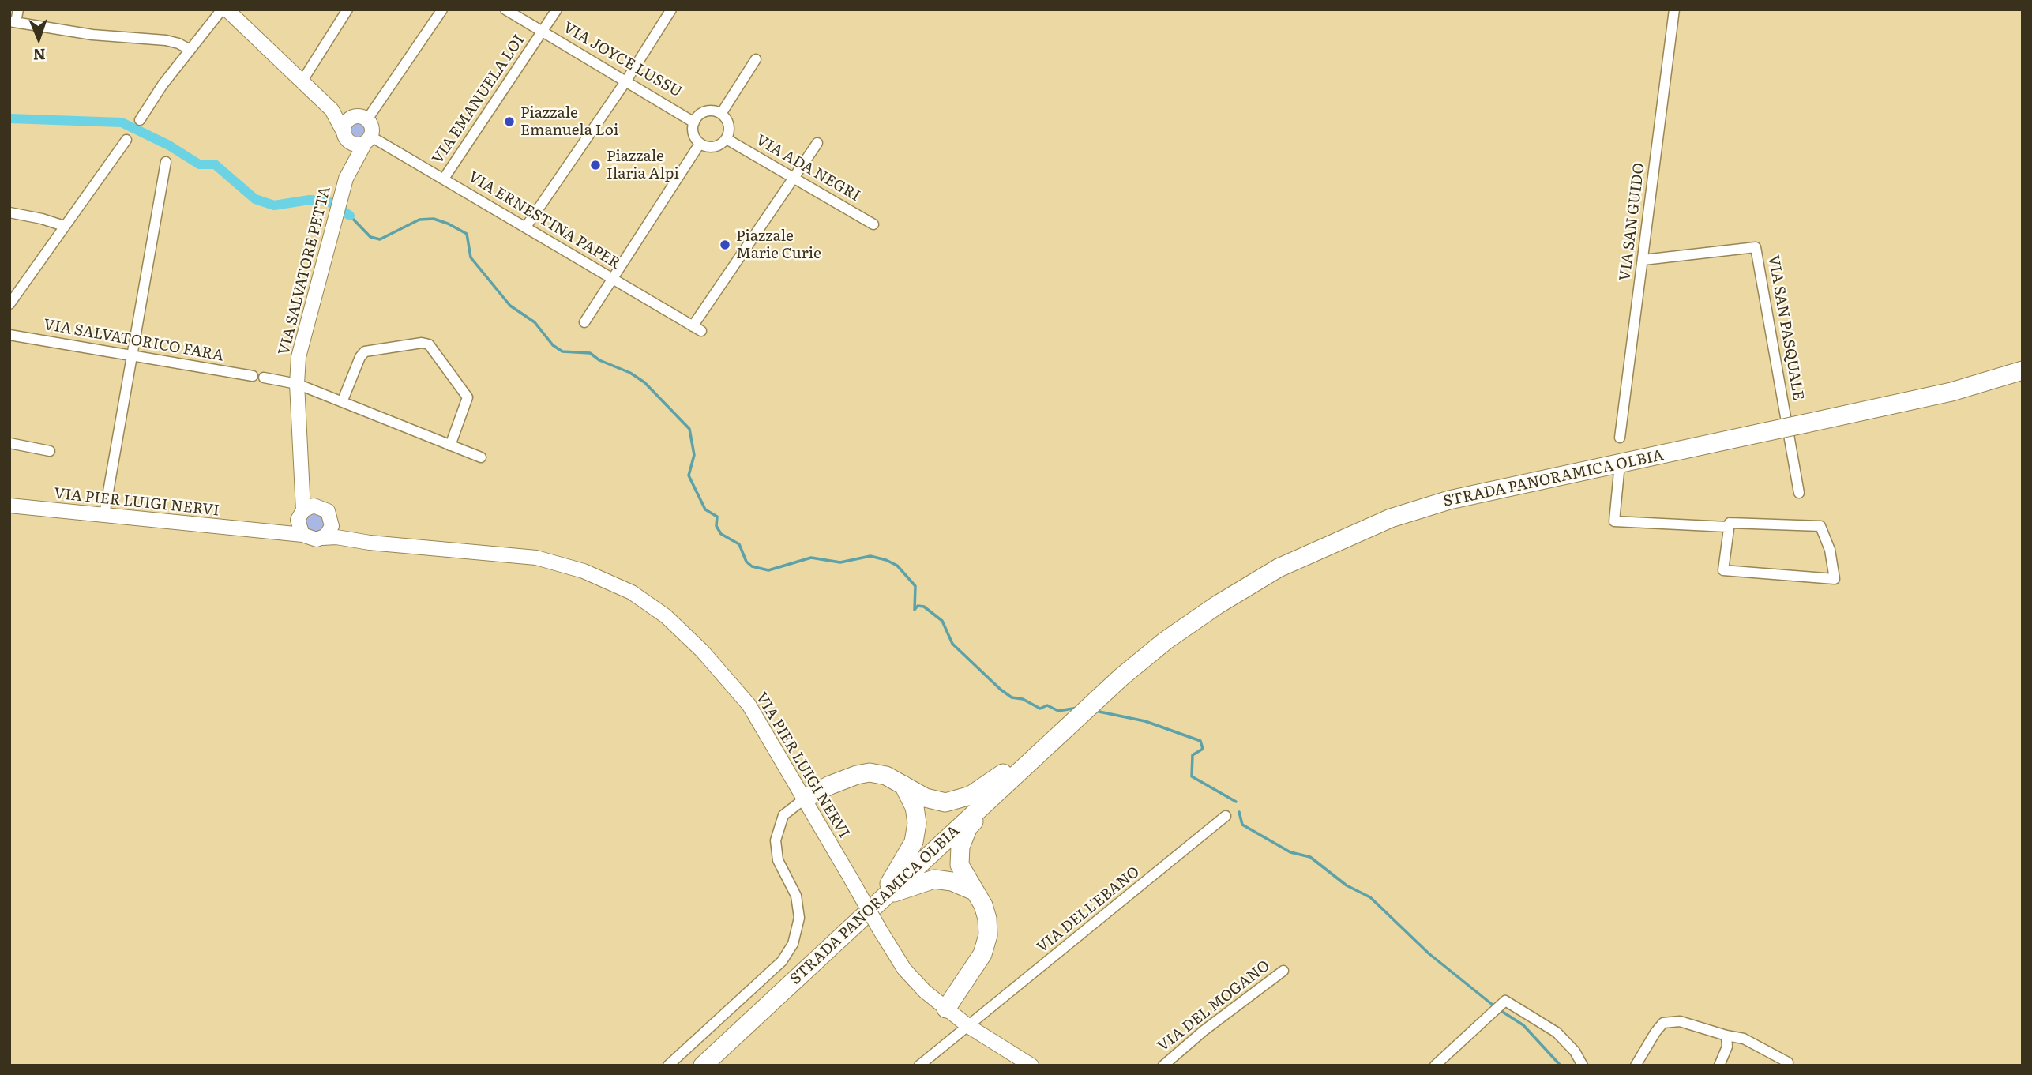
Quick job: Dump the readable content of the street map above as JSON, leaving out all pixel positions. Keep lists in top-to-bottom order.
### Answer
{
  "streets": {
    "highway": ["STRADA PANORAMICA OLBIA"],
    "street": [
      "VIA JOYCE LUSSU",
      "VIA EMANUELA LOI",
      "VIA ADA NEGRI",
      "VIA ERNESTINA PAPER",
      "VIA SAN GUIDO",
      "VIA SALVATORE PETTA",
      "VIA SAN PASQUALE",
      "VIA SALVATORICO FARA",
      "VIA PIER LUIGI NERVI",
      "VIA DELL'EBANO",
      "VIA DEL MOGANO"
    ]
  },
  "crossings": [
    ["VIA JOYCE LUSSU", "VIA EMANUELA LOI"],
    ["VIA JOYCE LUSSU", "VIA ADA NEGRI"],
    ["VIA EMANUELA LOI", "VIA ERNESTINA PAPER"],
    ["VIA ADA NEGRI", "VIA ERNESTINA PAPER"],
    ["VIA ERNESTINA PAPER", "VIA SALVATORE PETTA"],
    ["VIA SAN GUIDO", "VIA SAN PASQUALE"],
    ["VIA SALVATORE PETTA", "VIA PIER LUIGI NERVI"],
    ["VIA PIER LUIGI NERVI", "VIA DELL'EBANO"]
  ],
  "places": ["Piazzale Emanuela Loi", "Piazzale Ilaria Alpi", "Piazzale Marie Curie"],
  "north": "bottom"
}
